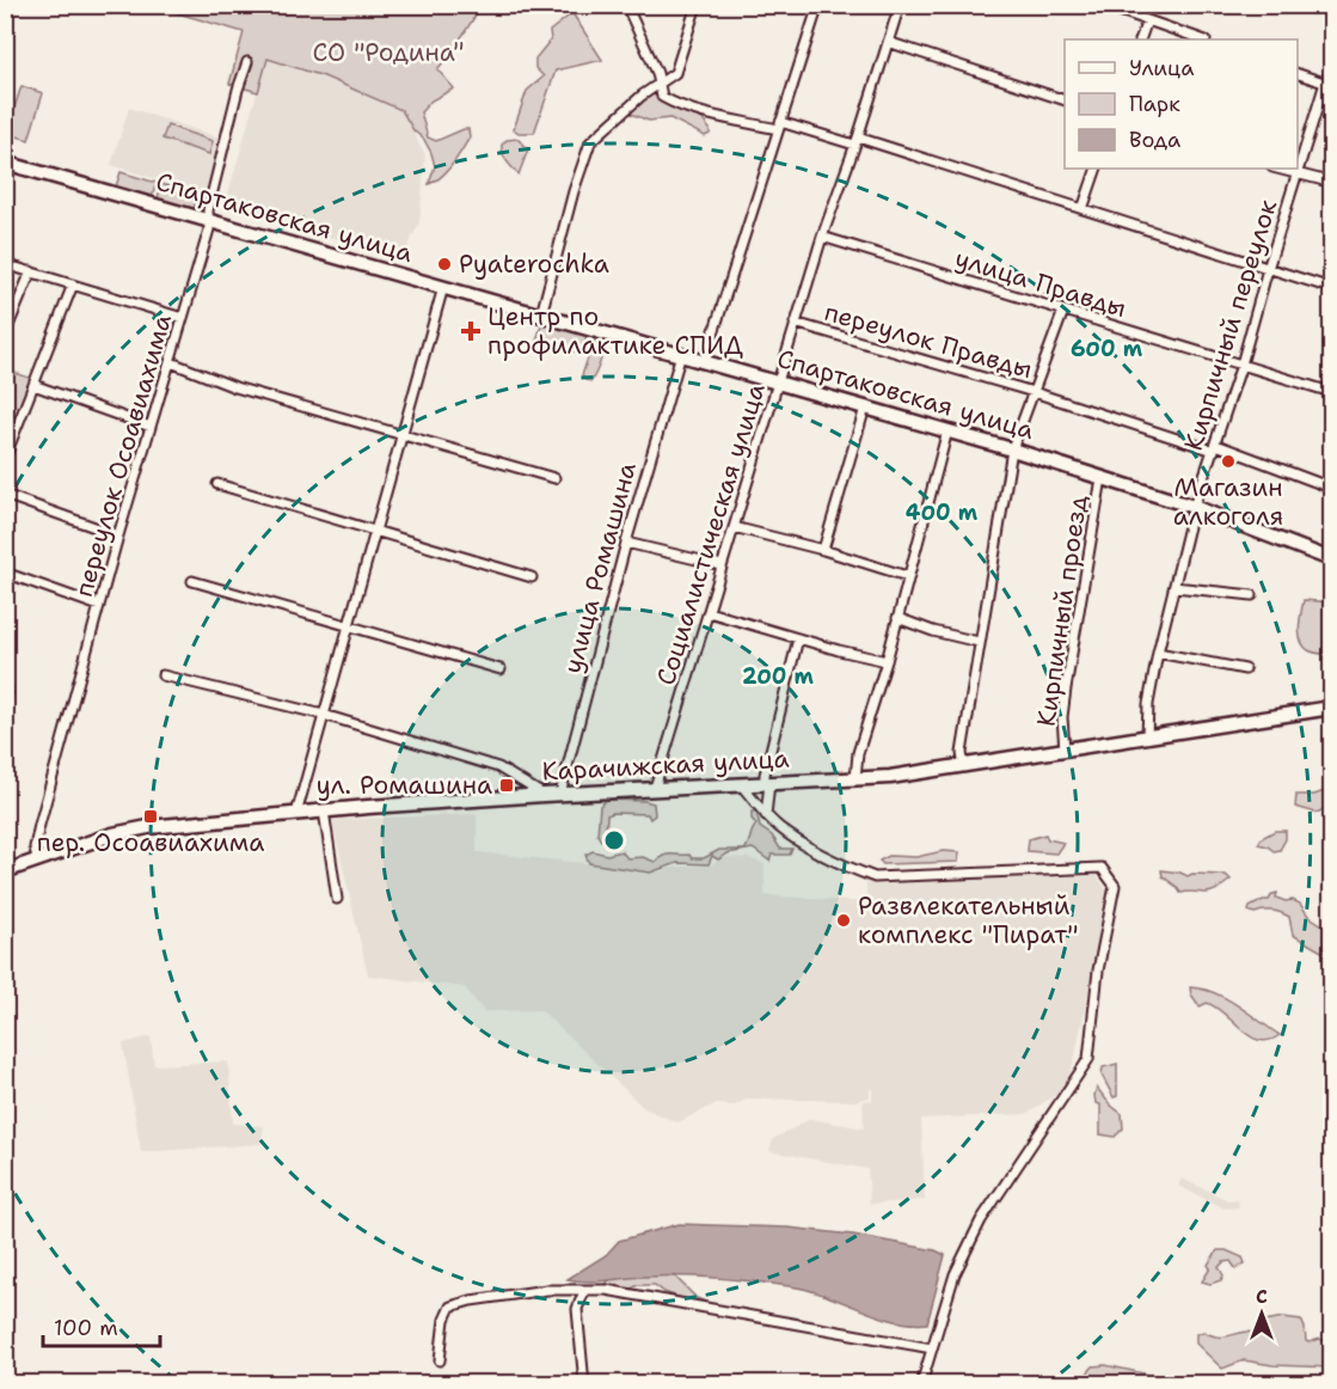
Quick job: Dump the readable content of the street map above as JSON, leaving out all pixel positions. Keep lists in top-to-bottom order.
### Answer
{
  "streets": {
    "street": [
      "Спартаковская улица",
      "улица Правды",
      "Кирпичный переулок",
      "переулок Правды",
      "переулок Осоавиахима",
      "Социалистическая улица",
      "улица Ромашина",
      "Кирпичный проезд",
      "Карачижская улица"
    ]
  },
  "crossings": [
    ["Спартаковская улица", "Кирпичный переулок"],
    ["Спартаковская улица", "переулок Осоавиахима"],
    ["Спартаковская улица", "Социалистическая улица"],
    ["Спартаковская улица", "улица Ромашина"],
    ["Спартаковская улица", "Кирпичный проезд"],
    ["улица Правды", "Кирпичный переулок"],
    ["улица Правды", "Социалистическая улица"],
    ["Кирпичный переулок", "переулок Правды"],
    ["Кирпичный переулок", "Карачижская улица"],
    ["переулок Правды", "Социалистическая улица"],
    ["переулок Осоавиахима", "Карачижская улица"],
    ["Социалистическая улица", "Карачижская улица"],
    ["улица Ромашина", "Карачижская улица"],
    ["Кирпичный проезд", "Карачижская улица"]
  ],
  "parks": ["СО \"Родина\""],
  "places": {
    "other": ["Pyaterochka", "Магазин алкоголя", "Развлекательный комплекс \"Пират\""],
    "health": ["Центр по профилактике СПИД"],
    "transit": ["ул. Ромашина", "пер. Осоавиахима"]
  },
  "legend": ["Улица", "Парк", "Вода"],
  "scale_bar": "100 m",
  "north": "top",
  "rings": ["600 m", "400 m", "200 m"]
}
